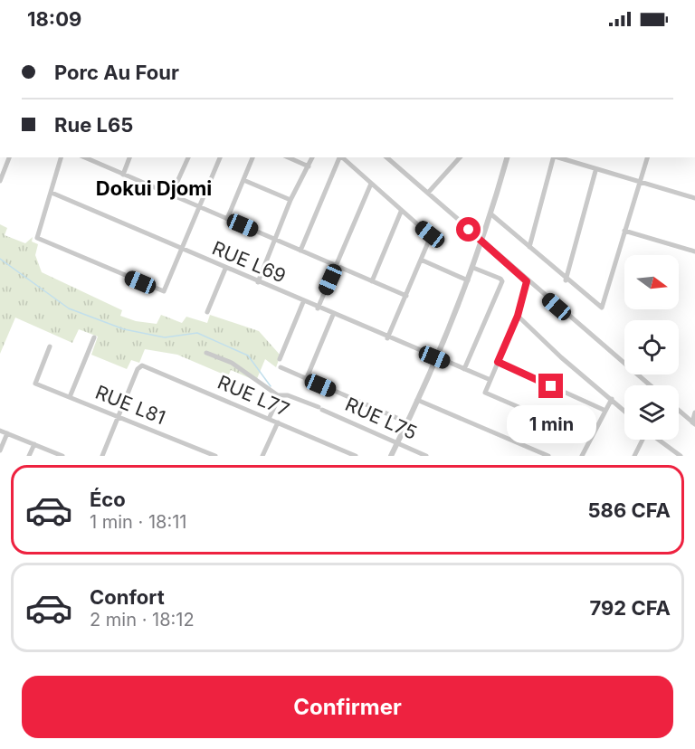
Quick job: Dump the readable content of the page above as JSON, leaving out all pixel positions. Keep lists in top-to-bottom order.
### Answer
{
  "streets": {
    "street": [
      "RUE L69",
      "RUE L77",
      "RUE L81",
      "RUE L75"
    ]
  },
  "crossings": [
    ["RUE L77", "RUE L81"]
  ],
  "districts": ["Dokui Djomi"],
  "north": "right",
  "page": {
    "status": "18:09",
    "banner": ["Porc Au Four", "Rue L65"],
    "bubble": "1 min",
    "list": [
      {
        "name": "Éco",
        "note": "1 min · 18:11",
        "value": "586 CFA"
      },
      {
        "name": "Confort",
        "note": "2 min · 18:12",
        "value": "792 CFA"
      }
    ],
    "buttons": "Confirmer"
  }
}
